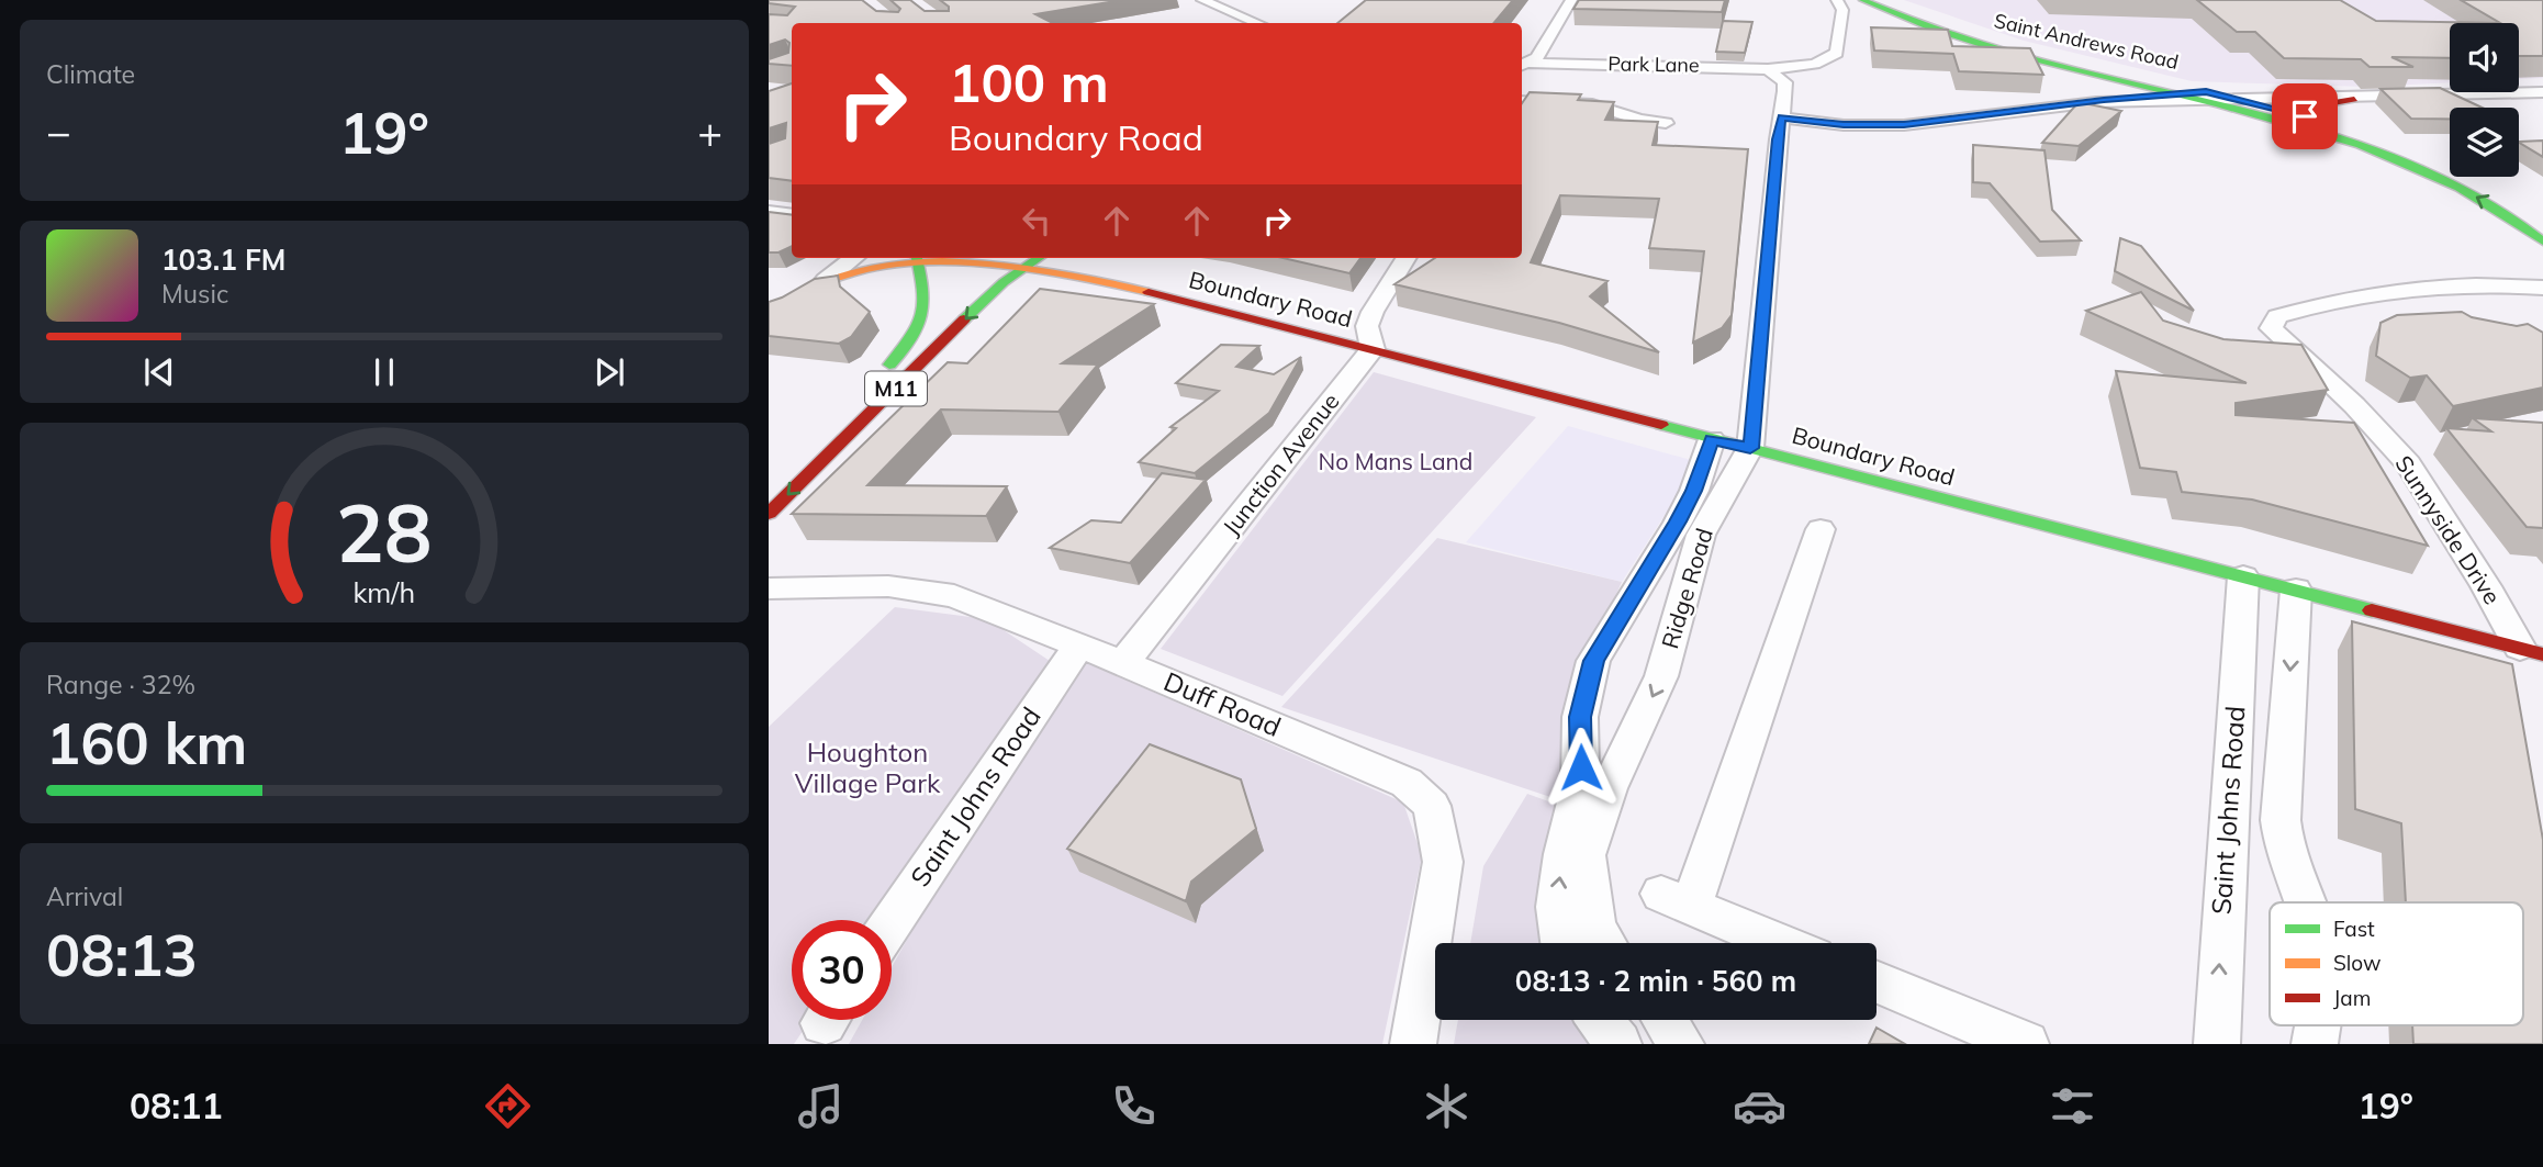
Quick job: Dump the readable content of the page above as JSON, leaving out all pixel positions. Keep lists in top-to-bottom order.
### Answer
{
  "streets": {
    "main road": ["Saint Andrews Road", "Boundary Road", "M11"],
    "street": [
      "Park Lane",
      "Junction Avenue",
      "Sunnyside Drive",
      "Ridge Road",
      "Duff Road",
      "Saint Johns Road"
    ]
  },
  "crossings": [
    ["Park Lane", "Ridge Road"],
    ["Boundary Road", "M11"],
    ["Boundary Road", "Junction Avenue"],
    ["Boundary Road", "Sunnyside Drive"],
    ["Boundary Road", "Ridge Road"],
    ["Boundary Road", "Saint Johns Road"],
    ["Junction Avenue", "Duff Road"],
    ["Duff Road", "Saint Johns Road"]
  ],
  "parks": ["No Mans Land", "Houghton Village Park"],
  "legend": ["Fast", "Slow", "Jam"],
  "page": {
    "tile": [
      "Climate",
      ["Range · 32%", "160 km"],
      ["Arrival", "08:13"]
    ],
    "turn": ["100 m", "Boundary Road"],
    "heat": ["−", "19°", "+"],
    "song": ["103.1 FM", "Music"],
    "limit": "30",
    "trip": "08:13 · 2 min · 560 m",
    "tabs": ["08:11", "19°"],
    "gauge": ["28", "km/h"]
  }
}
